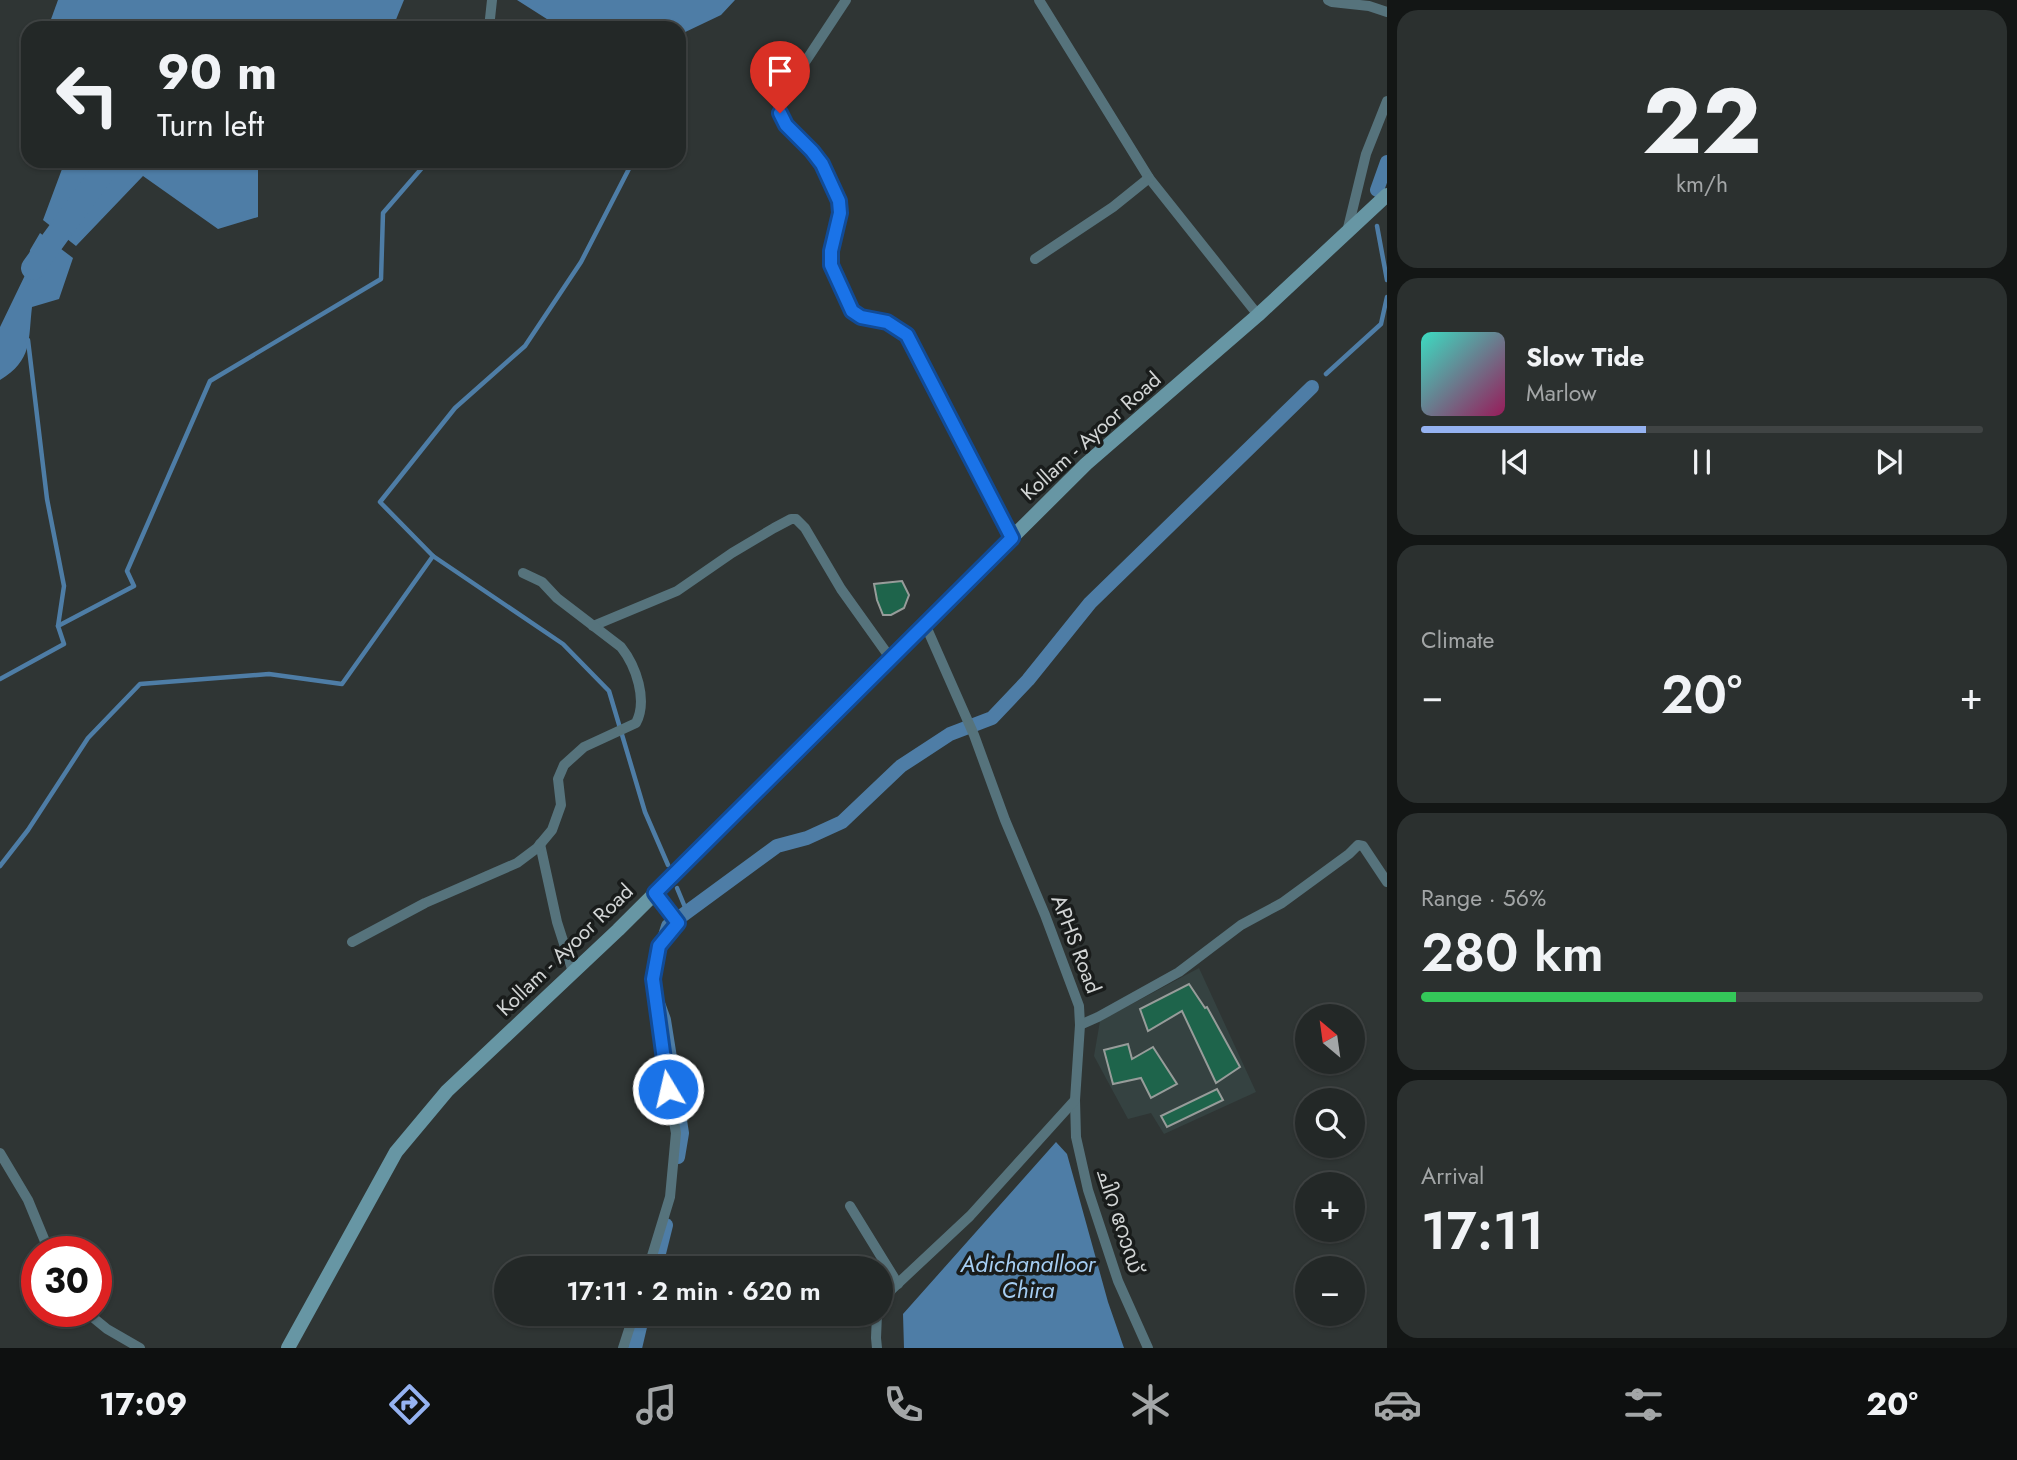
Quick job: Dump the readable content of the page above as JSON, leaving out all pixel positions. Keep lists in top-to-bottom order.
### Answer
{
  "streets": {
    "main road": ["Kollam - Ayoor Road"],
    "street": ["APHS Road", "ചിറ റോഡ്"]
  },
  "crossings": [
    ["Kollam - Ayoor Road", "APHS Road"],
    ["APHS Road", "ചിറ റോഡ്"]
  ],
  "water": ["Adichanalloor Chira"],
  "north": "top left",
  "page": {
    "tile": [
      ["22", "km/h"],
      "Climate",
      ["Range · 56%", "280 km"],
      ["Arrival", "17:11"]
    ],
    "turn": ["90 m", "Turn left"],
    "song": ["Slow Tide", "Marlow"],
    "heat": ["−", "20°", "+"],
    "map_buttons": ["+", "−"],
    "limit": "30",
    "trip": "17:11 · 2 min · 620 m",
    "tabs": ["17:09", "20°"]
  }
}
